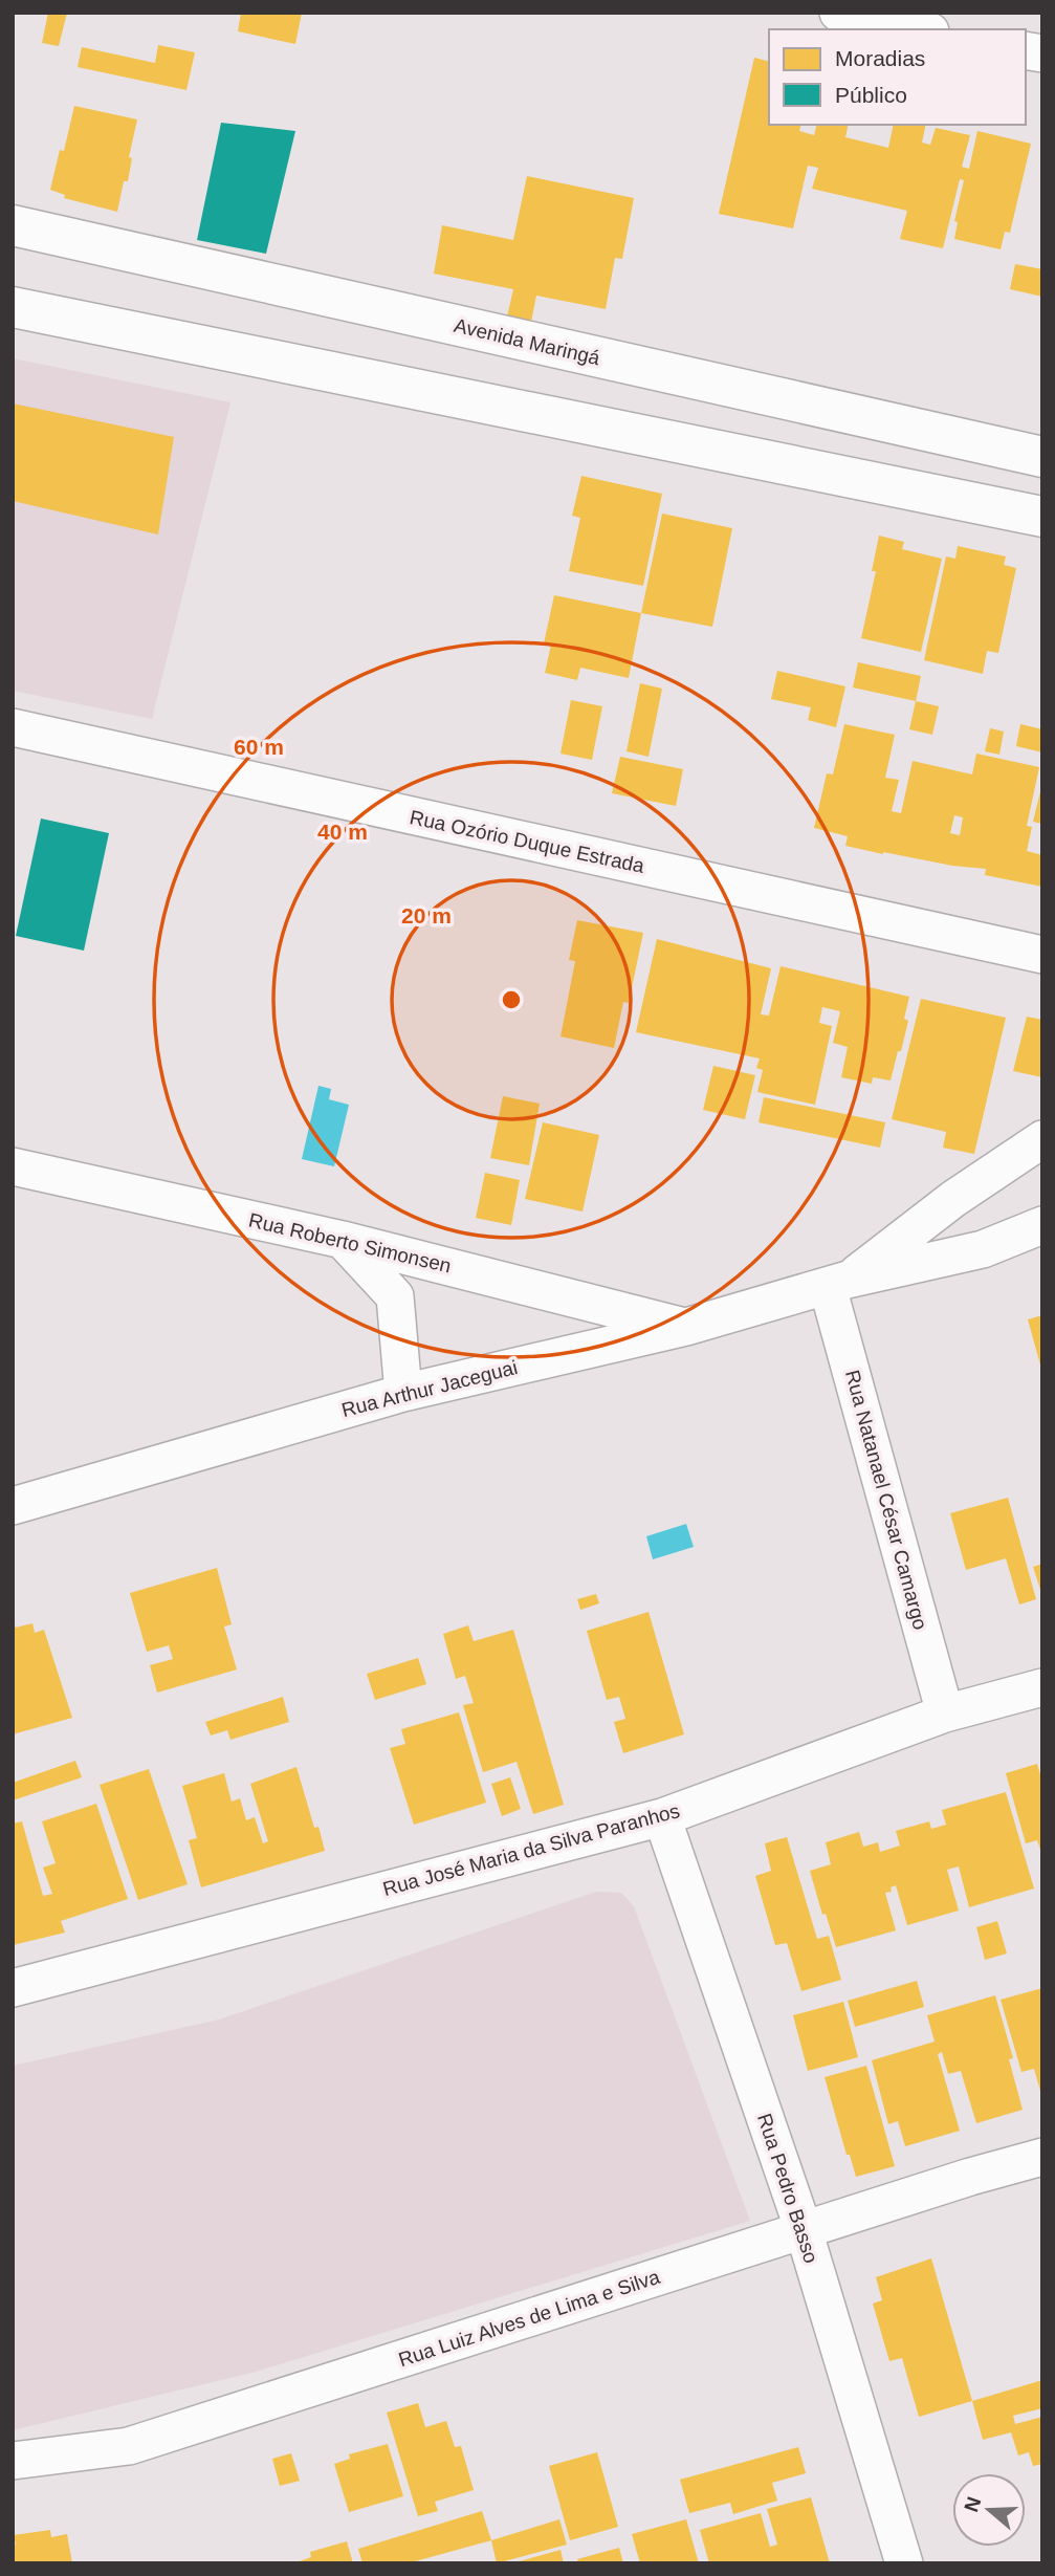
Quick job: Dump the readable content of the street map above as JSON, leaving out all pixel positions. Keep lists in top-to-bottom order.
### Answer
{
  "streets": {
    "main road": ["Avenida Maringá"],
    "street": [
      "Rua Ozório Duque Estrada",
      "Rua Roberto Simonsen",
      "Rua Arthur Jaceguai",
      "Rua Natanael César Camargo",
      "Rua José Maria da Silva Paranhos",
      "Rua Pedro Basso",
      "Rua Luiz Alves de Lima e Silva"
    ]
  },
  "crossings": [
    ["Rua Roberto Simonsen", "Rua Arthur Jaceguai"],
    ["Rua Arthur Jaceguai", "Rua Natanael César Camargo"],
    ["Rua Natanael César Camargo", "Rua José Maria da Silva Paranhos"],
    ["Rua José Maria da Silva Paranhos", "Rua Pedro Basso"],
    ["Rua Pedro Basso", "Rua Luiz Alves de Lima e Silva"]
  ],
  "legend": ["Moradias", "Público"],
  "north": "left",
  "rings": ["60 m", "40 m", "20 m"]
}
